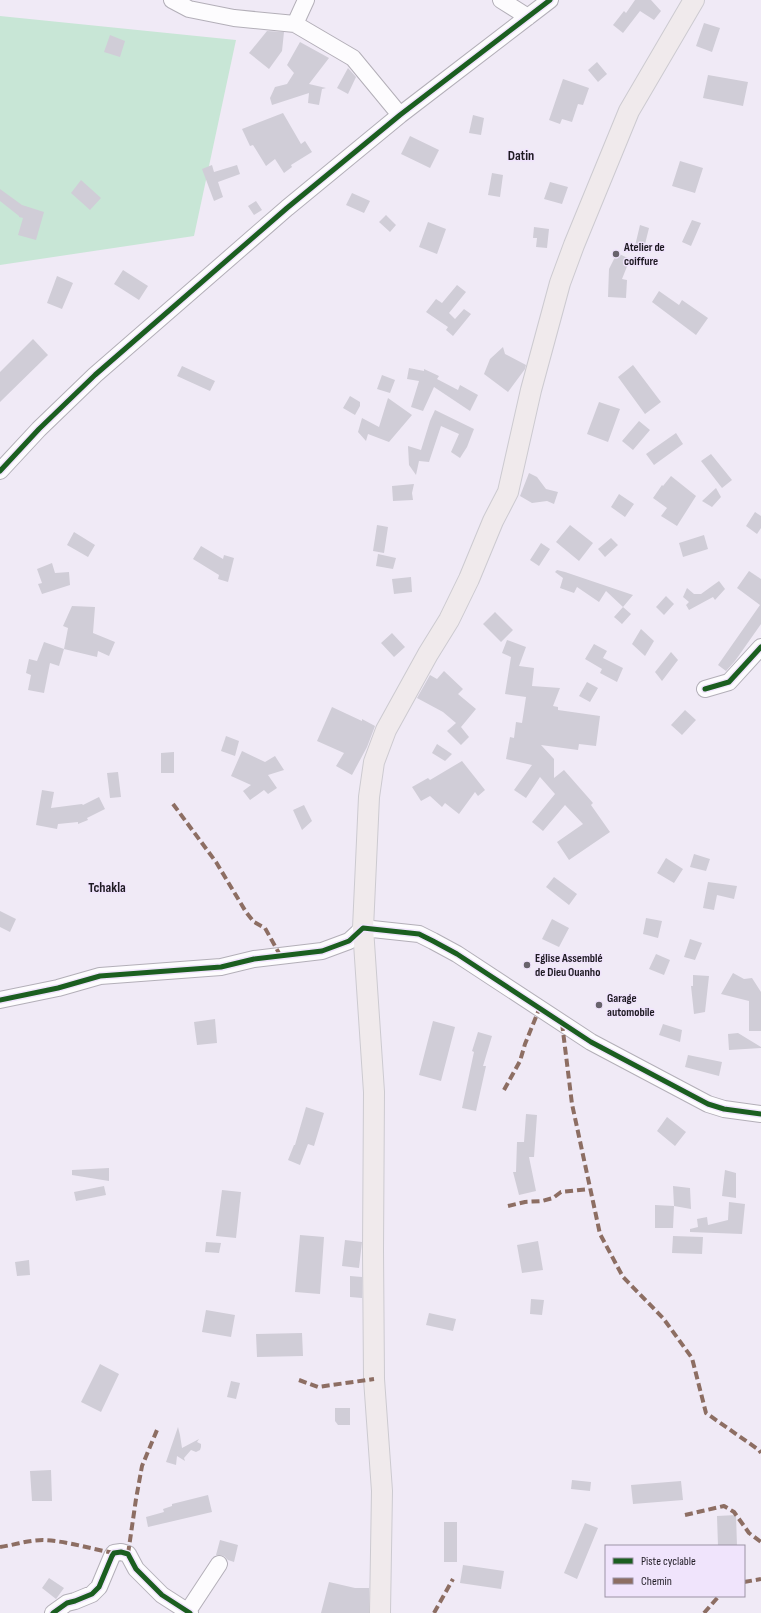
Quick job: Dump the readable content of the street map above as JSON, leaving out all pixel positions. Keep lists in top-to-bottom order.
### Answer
{
  "districts": ["Datin", "Tchakla"],
  "places": ["Atelier de coiffure", "Eglise Assemblé de Dieu Ouanho", "Garage automobile"],
  "legend": ["Piste cyclable", "Chemin"]
}
